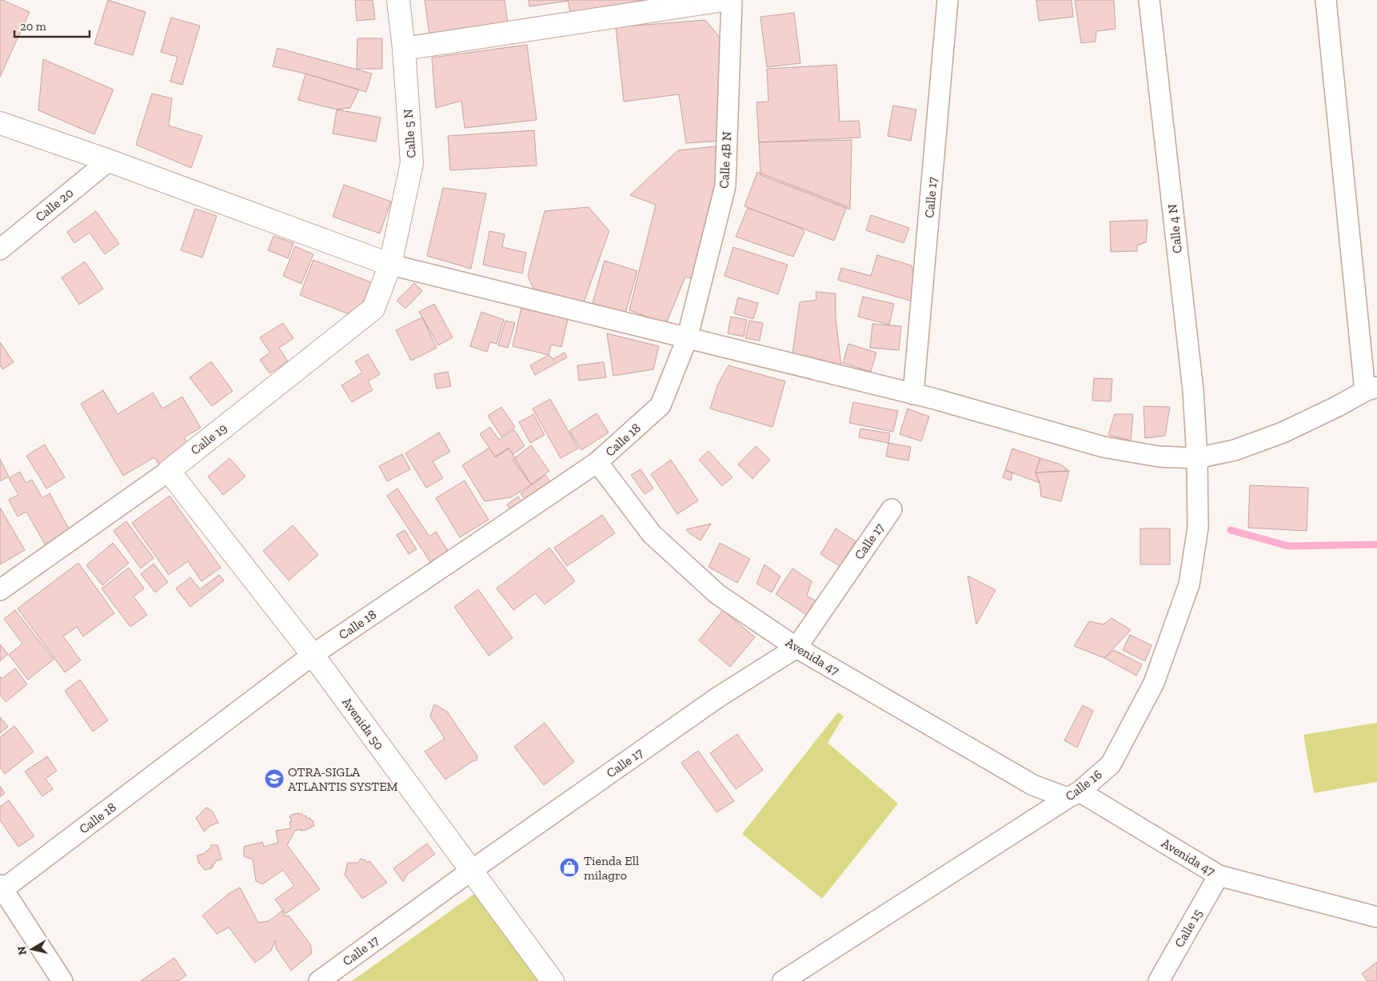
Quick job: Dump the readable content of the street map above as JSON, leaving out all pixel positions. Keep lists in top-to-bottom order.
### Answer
{
  "streets": {
    "street": [
      "Calle 5 N",
      "Calle 4B N",
      "Calle 17",
      "Calle 20",
      "Calle 4 N",
      "Calle 19",
      "Calle 18",
      "Avenida 47",
      "Avenida 50",
      "Calle 16",
      "Calle 15"
    ]
  },
  "crossings": [
    ["Calle 5 N", "Calle 19"],
    ["Calle 4B N", "Calle 18"],
    ["Calle 17", "Avenida 47"],
    ["Calle 17", "Avenida 50"],
    ["Calle 4 N", "Calle 16"],
    ["Calle 19", "Avenida 50"],
    ["Calle 18", "Avenida 47"],
    ["Calle 18", "Avenida 50"],
    ["Avenida 47", "Calle 16"],
    ["Avenida 47", "Calle 15"]
  ],
  "places": {
    "school or university": ["OTRA-SIGLA ATLANTIS SYSTEM"],
    "shop": ["Tienda Ell milagro"]
  },
  "scale_bar": "20 m",
  "north": "left"
}
